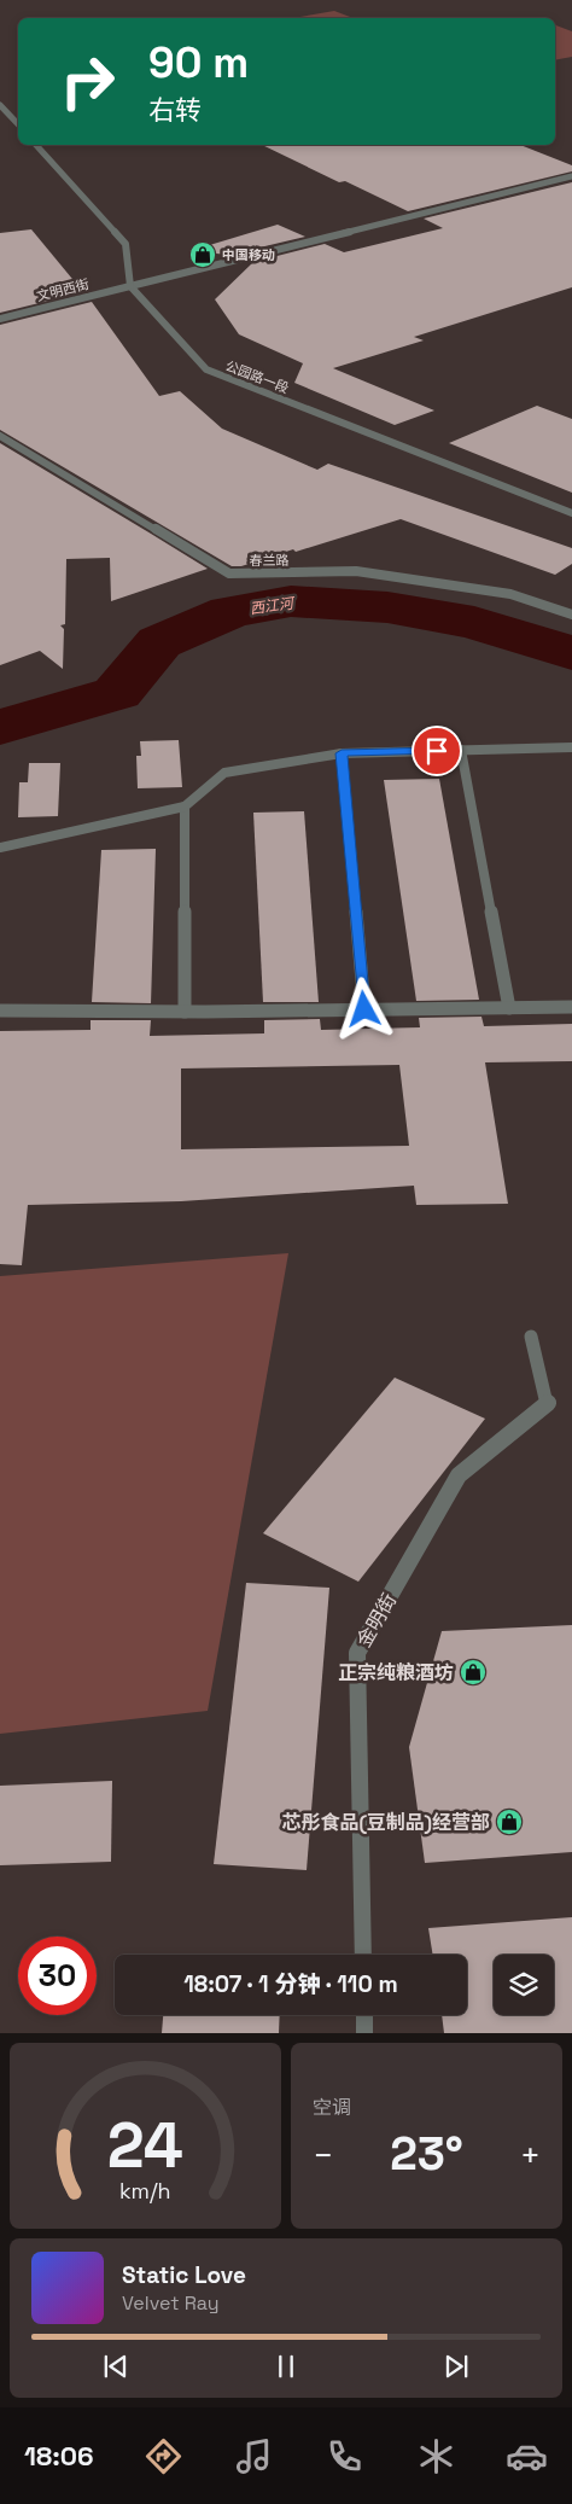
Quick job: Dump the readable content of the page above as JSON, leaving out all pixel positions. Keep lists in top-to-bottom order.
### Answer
{
  "streets": {
    "street": [
      "文明西街",
      "公园路一段",
      "春兰路",
      "金明街"
    ]
  },
  "crossings": [
    ["文明西街", "公园路一段"]
  ],
  "water": ["西江河"],
  "places": {
    "shop": ["中国移动", "正宗纯粮酒坊", "芯彤食品(豆制品)经营部"]
  },
  "page": {
    "turn": ["90 m", "右转"],
    "limit": "30",
    "trip": "18:07 · 1 分钟 · 110 m",
    "tile": "空调",
    "heat": ["−", "23°", "+"],
    "song": ["Static Love", "Velvet Ray"],
    "tabs": "18:06",
    "gauge": ["24", "km/h"]
  }
}
